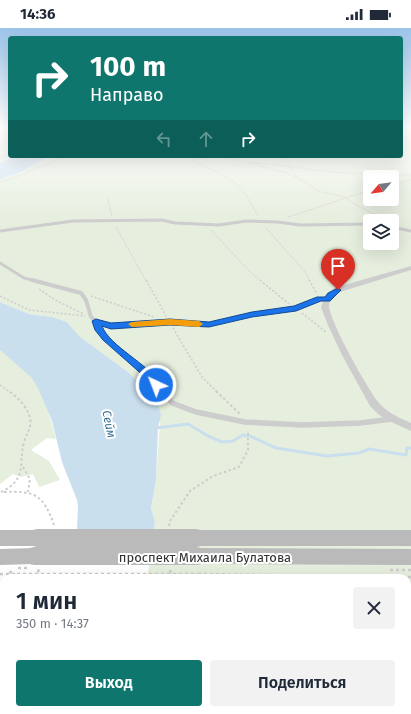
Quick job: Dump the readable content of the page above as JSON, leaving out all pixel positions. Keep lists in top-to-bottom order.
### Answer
{
  "streets": {
    "street": ["проспект Михаила Булатова"]
  },
  "water": ["Сейм"],
  "north": "bottom left",
  "page": {
    "status": "14:36",
    "turn": ["100 m", "Направо"],
    "heading": ["1 мин", "350 m · 14:37"],
    "buttons": ["Выход", "Поделиться"]
  }
}
